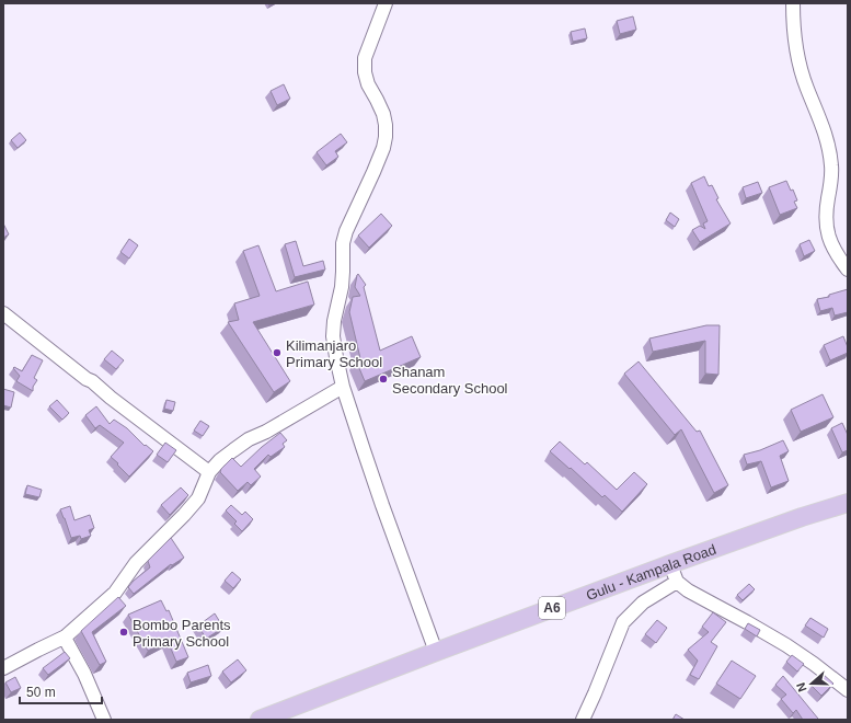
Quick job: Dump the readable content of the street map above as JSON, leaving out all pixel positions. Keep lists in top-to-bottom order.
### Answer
{
  "streets": {
    "main road": ["Gulu - Kampala Road", "A6"]
  },
  "places": ["Kilimanjaro Primary School", "Shanam Secondary School", "Bombo Parents Primary School"],
  "scale_bar": "50 m",
  "north": "left"
}
